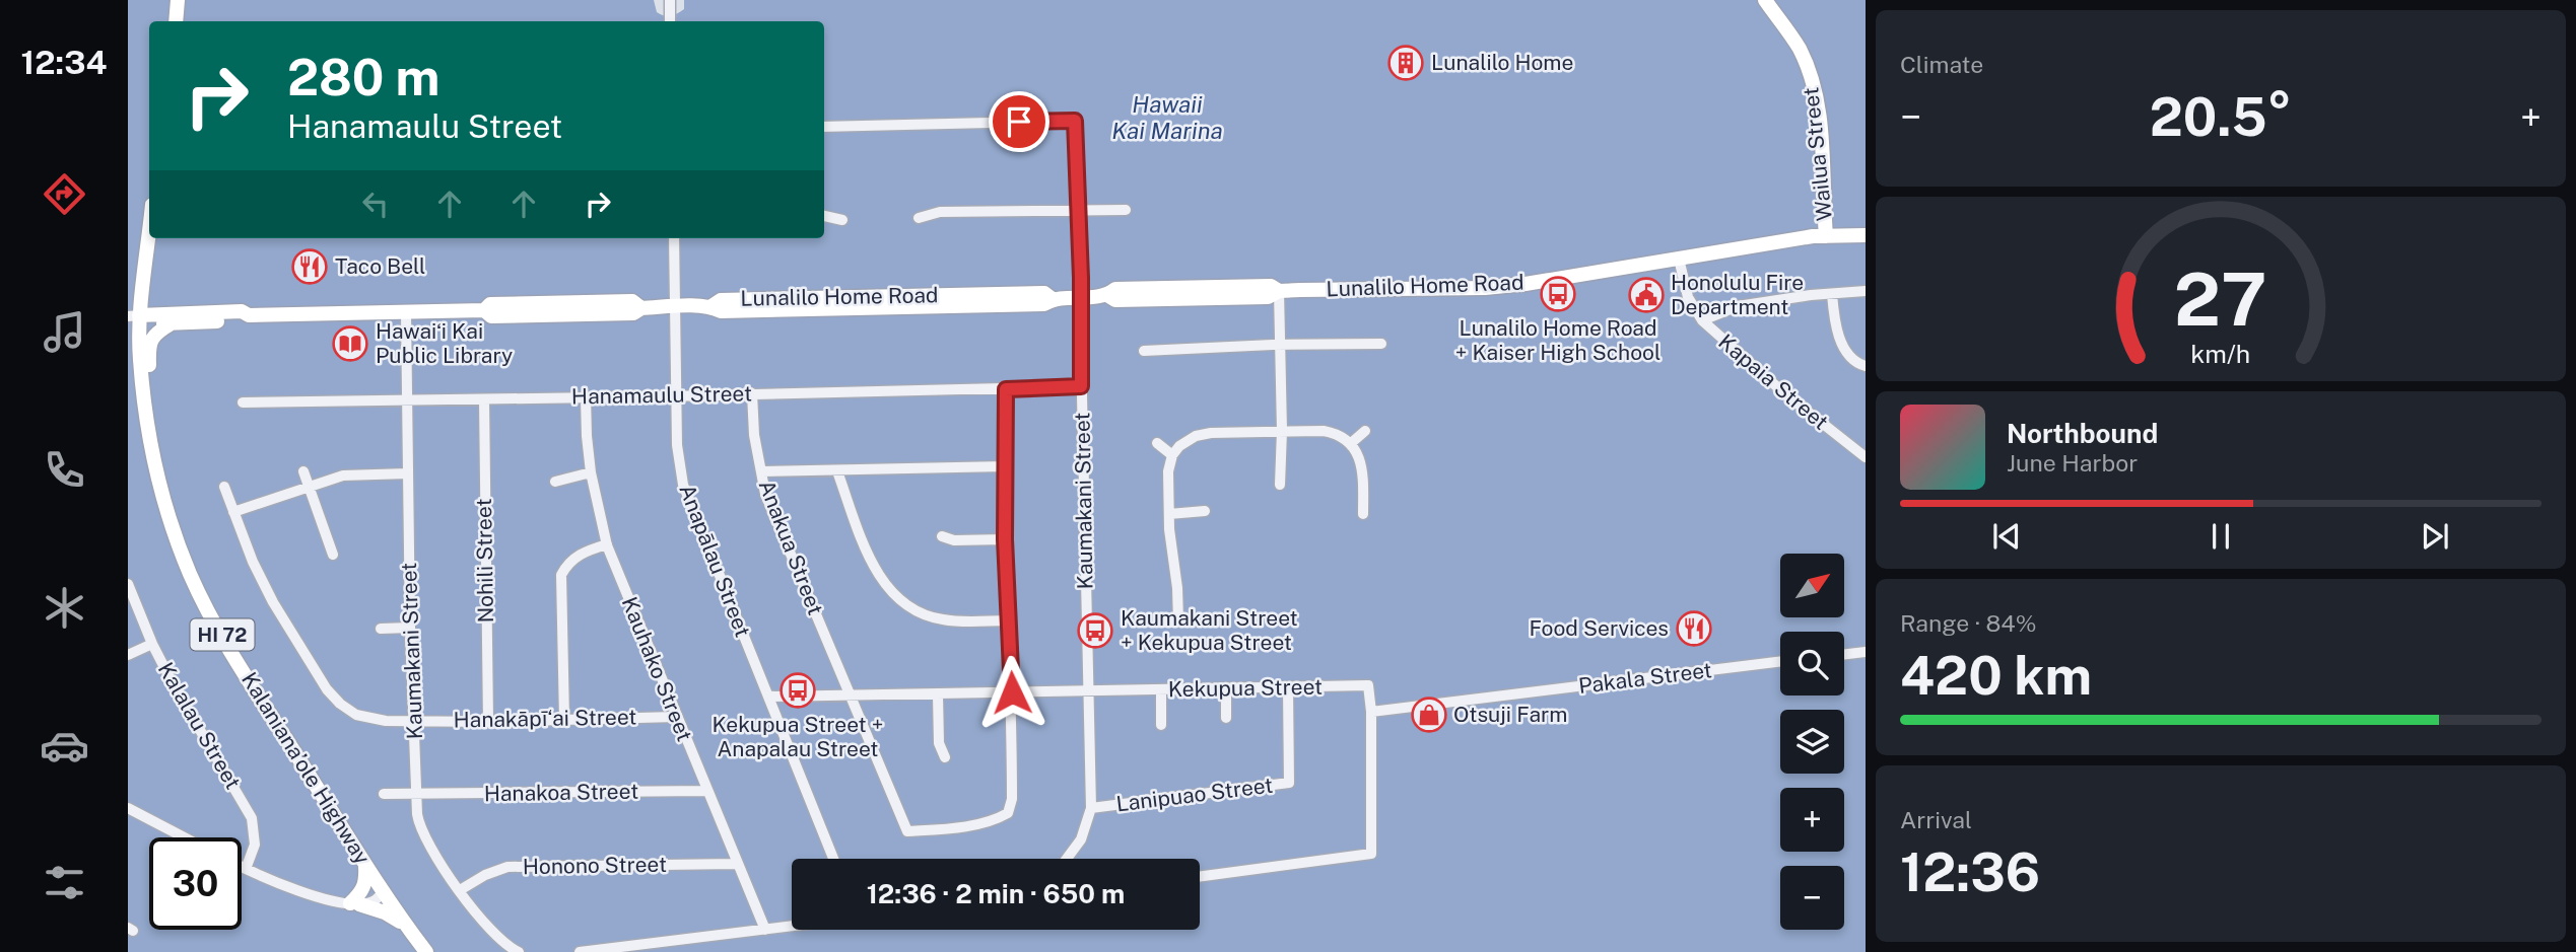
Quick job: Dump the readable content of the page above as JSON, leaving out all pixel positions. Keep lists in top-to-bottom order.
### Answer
{
  "streets": {
    "main road": [
      "Wailua Street",
      "Lunalilo Home Road",
      "HI 72",
      "Kalaniana’ole Highway"
    ],
    "street": [
      "Kapaia Street",
      "Hanamaulu Street",
      "Kaumakani Street",
      "Anakua Street",
      "Nohili Street",
      "Anapālau Street",
      "Kauhako Street",
      "Pakala Street",
      "Kekupua Street",
      "Hanakāpī‘ai Street",
      "Kalalau Street",
      "Hanakoa Street",
      "Lanipuao Street",
      "Honono Street"
    ]
  },
  "crossings": [
    ["Wailua Street", "Lunalilo Home Road"],
    ["Lunalilo Home Road", "Kapaia Street"],
    ["Lunalilo Home Road", "Kaumakani Street"],
    ["Lunalilo Home Road", "Anapālau Street"],
    ["Lunalilo Home Road", "Kalaniana’ole Highway"],
    ["Hanamaulu Street", "Kaumakani Street"],
    ["Hanamaulu Street", "Anakua Street"],
    ["Hanamaulu Street", "Nohili Street"],
    ["Hanamaulu Street", "Anapālau Street"],
    ["Hanamaulu Street", "Kauhako Street"],
    ["Kaumakani Street", "Kekupua Street"],
    ["Kaumakani Street", "Hanakāpī‘ai Street"],
    ["Kaumakani Street", "Hanakoa Street"],
    ["Kaumakani Street", "Lanipuao Street"],
    ["Kaumakani Street", "Honono Street"],
    ["Anakua Street", "Kekupua Street"],
    ["Nohili Street", "Hanakāpī‘ai Street"],
    ["Anapālau Street", "Kekupua Street"],
    ["Kauhako Street", "Hanakāpī‘ai Street"],
    ["Kauhako Street", "Hanakoa Street"],
    ["Kauhako Street", "Honono Street"],
    ["Pakala Street", "Kekupua Street"],
    ["Kekupua Street", "Lanipuao Street"]
  ],
  "water": ["Hawaii Kai Marina"],
  "places": {
    "building": ["Lunalilo Home"],
    "restaurant": ["Taco Bell", "Food Services"],
    "bus stop": ["Lunalilo Home Road + Kaiser High School", "Kaumakani Street + Kekupua Street", "Kekupua Street + Anapalau Street"],
    "public building": ["Honolulu Fire Department"],
    "library": ["Hawaiʻi Kai Public Library"],
    "shop": ["Otsuji Farm"]
  },
  "north": "top right",
  "page": {
    "tabs": "12:34",
    "tile": [
      "Climate",
      ["Range · 84%", "420 km"],
      ["Arrival", "12:36"]
    ],
    "turn": ["280 m", "Hanamaulu Street"],
    "heat": ["−", "20.5°", "+"],
    "song": ["Northbound", "June Harbor"],
    "map_buttons": ["+", "−"],
    "limit": "30",
    "trip": "12:36 · 2 min · 650 m",
    "gauge": ["27", "km/h"]
  }
}
